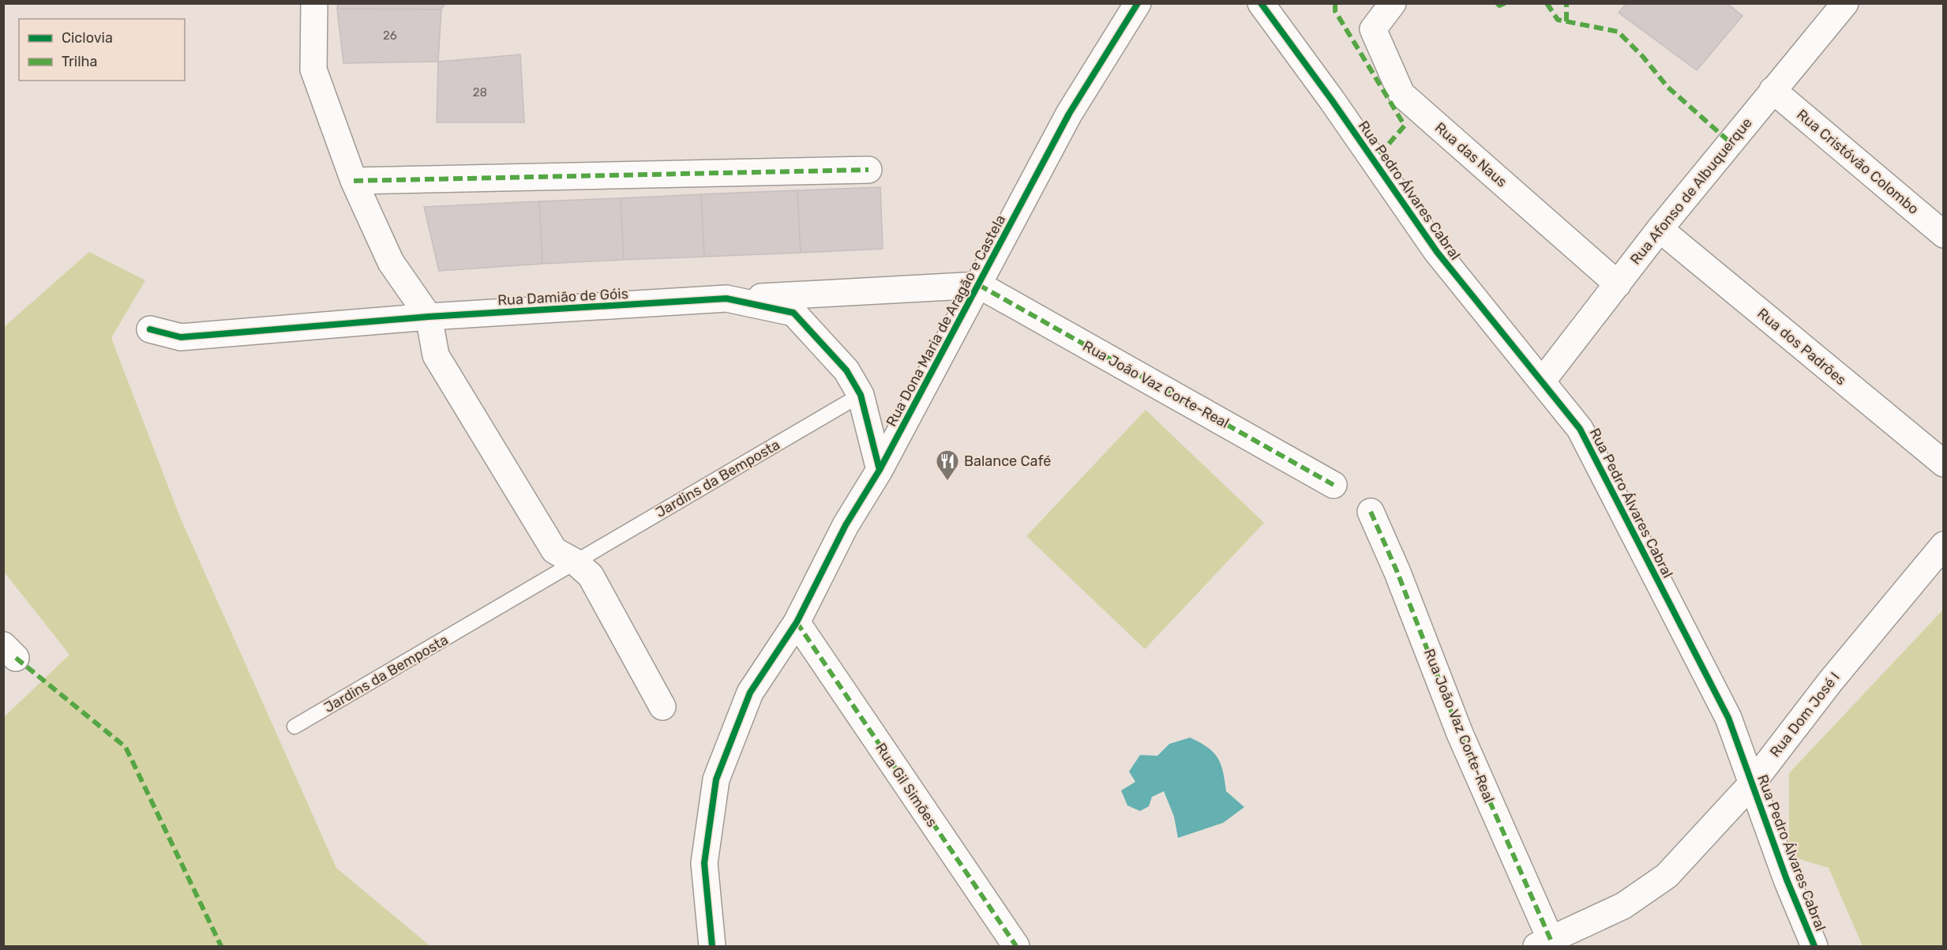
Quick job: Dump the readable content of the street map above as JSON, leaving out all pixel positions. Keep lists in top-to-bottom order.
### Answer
{
  "streets": {
    "street": [
      "Rua das Naus",
      "Rua Cristóvão Colombo",
      "Rua Pedro Álvares Cabral",
      "Rua Afonso de Albuquerque",
      "Rua Damião de Góis",
      "Rua Dona Maria de Aragão e Castela",
      "Rua dos Padrões",
      "Rua João Vaz Corte-Real",
      "Rua Dom José I",
      "Rua Gil Simões"
    ],
    "lane": ["Jardins da Bemposta"]
  },
  "crossings": [
    ["Rua das Naus", "Rua Afonso de Albuquerque"],
    ["Rua Cristóvão Colombo", "Rua Afonso de Albuquerque"],
    ["Rua Pedro Álvares Cabral", "Rua Afonso de Albuquerque"],
    ["Rua Pedro Álvares Cabral", "Rua Dom José I"],
    ["Rua Afonso de Albuquerque", "Rua dos Padrões"],
    ["Rua Damião de Góis", "Rua Dona Maria de Aragão e Castela"],
    ["Rua Damião de Góis", "Rua João Vaz Corte-Real"],
    ["Rua Damião de Góis", "Jardins da Bemposta"],
    ["Rua Dona Maria de Aragão e Castela", "Rua João Vaz Corte-Real"],
    ["Rua Dona Maria de Aragão e Castela", "Rua Gil Simões"],
    ["Rua João Vaz Corte-Real", "Rua Dom José I"]
  ],
  "places": {
    "restaurant": ["Balance Café"]
  },
  "house_numbers": ["26", "28"],
  "legend": ["Ciclovia", "Trilha"]
}
